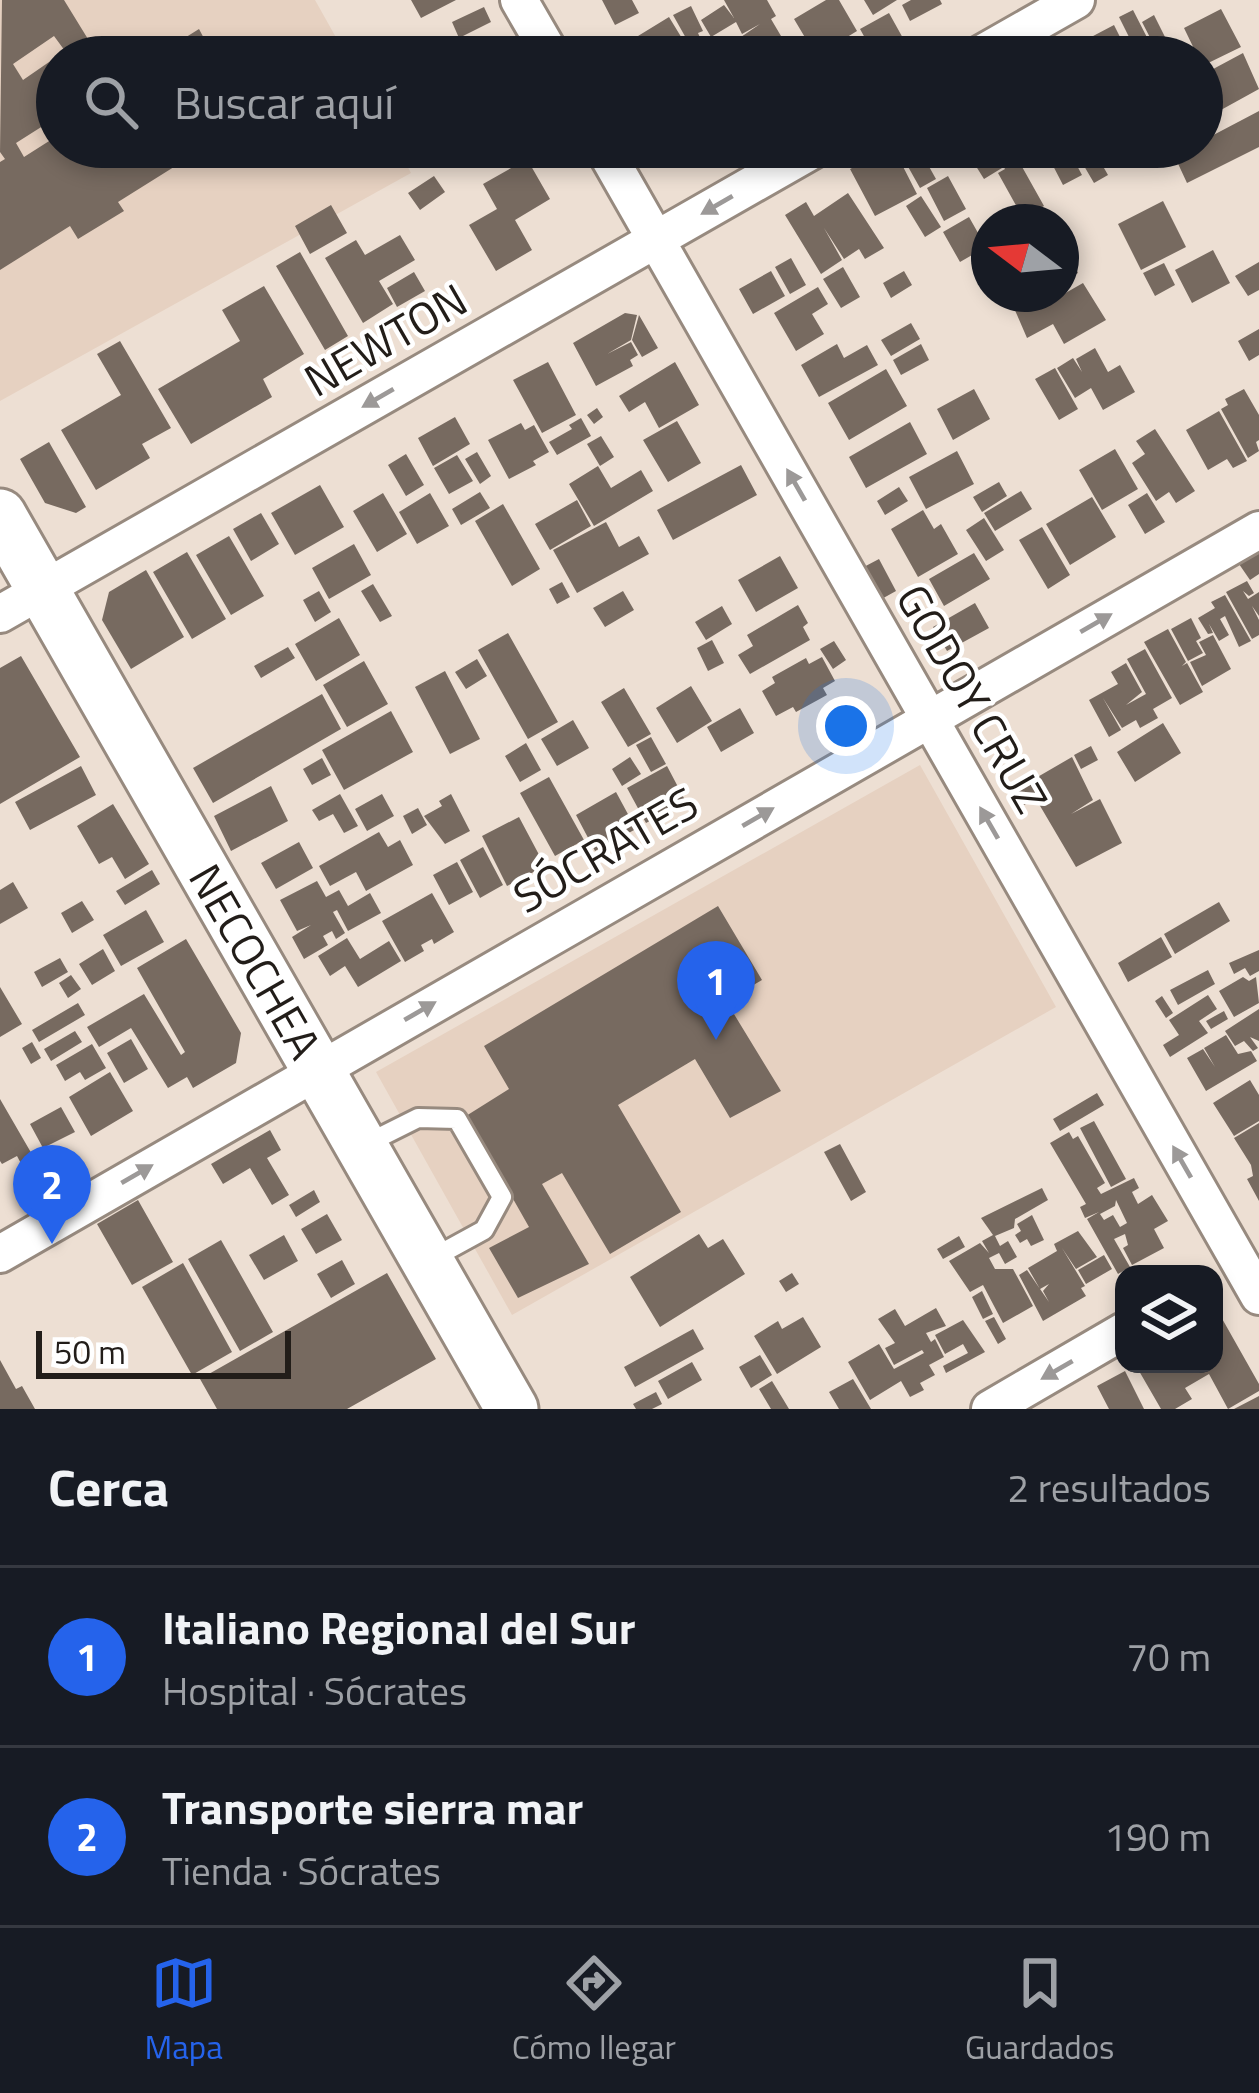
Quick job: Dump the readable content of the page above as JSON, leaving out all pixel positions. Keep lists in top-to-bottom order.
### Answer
{
  "streets": {
    "main road": ["NECOCHEA"],
    "street": ["NEWTON", "GODOY CRUZ", "SÓCRATES"]
  },
  "crossings": [
    ["NEWTON", "GODOY CRUZ"],
    ["NEWTON", "NECOCHEA"],
    ["GODOY CRUZ", "SÓCRATES"],
    ["SÓCRATES", "NECOCHEA"]
  ],
  "one_way": ["NEWTON", "GODOY CRUZ", "SÓCRATES"],
  "scale_bar": "50 m",
  "north": "left",
  "page": {
    "search": "Buscar aquí",
    "pins": ["1", "2"],
    "scale": "50 m",
    "heading": ["Cerca", "2 resultados"],
    "list": [
      {
        "mark": "1",
        "name": "Italiano Regional del Sur",
        "note": "Hospital · Sócrates",
        "value": "70 m"
      },
      {
        "mark": "2",
        "name": "Transporte sierra mar",
        "note": "Tienda · Sócrates",
        "value": "190 m"
      }
    ],
    "nav": ["Mapa", "Cómo llegar", "Guardados"]
  }
}
